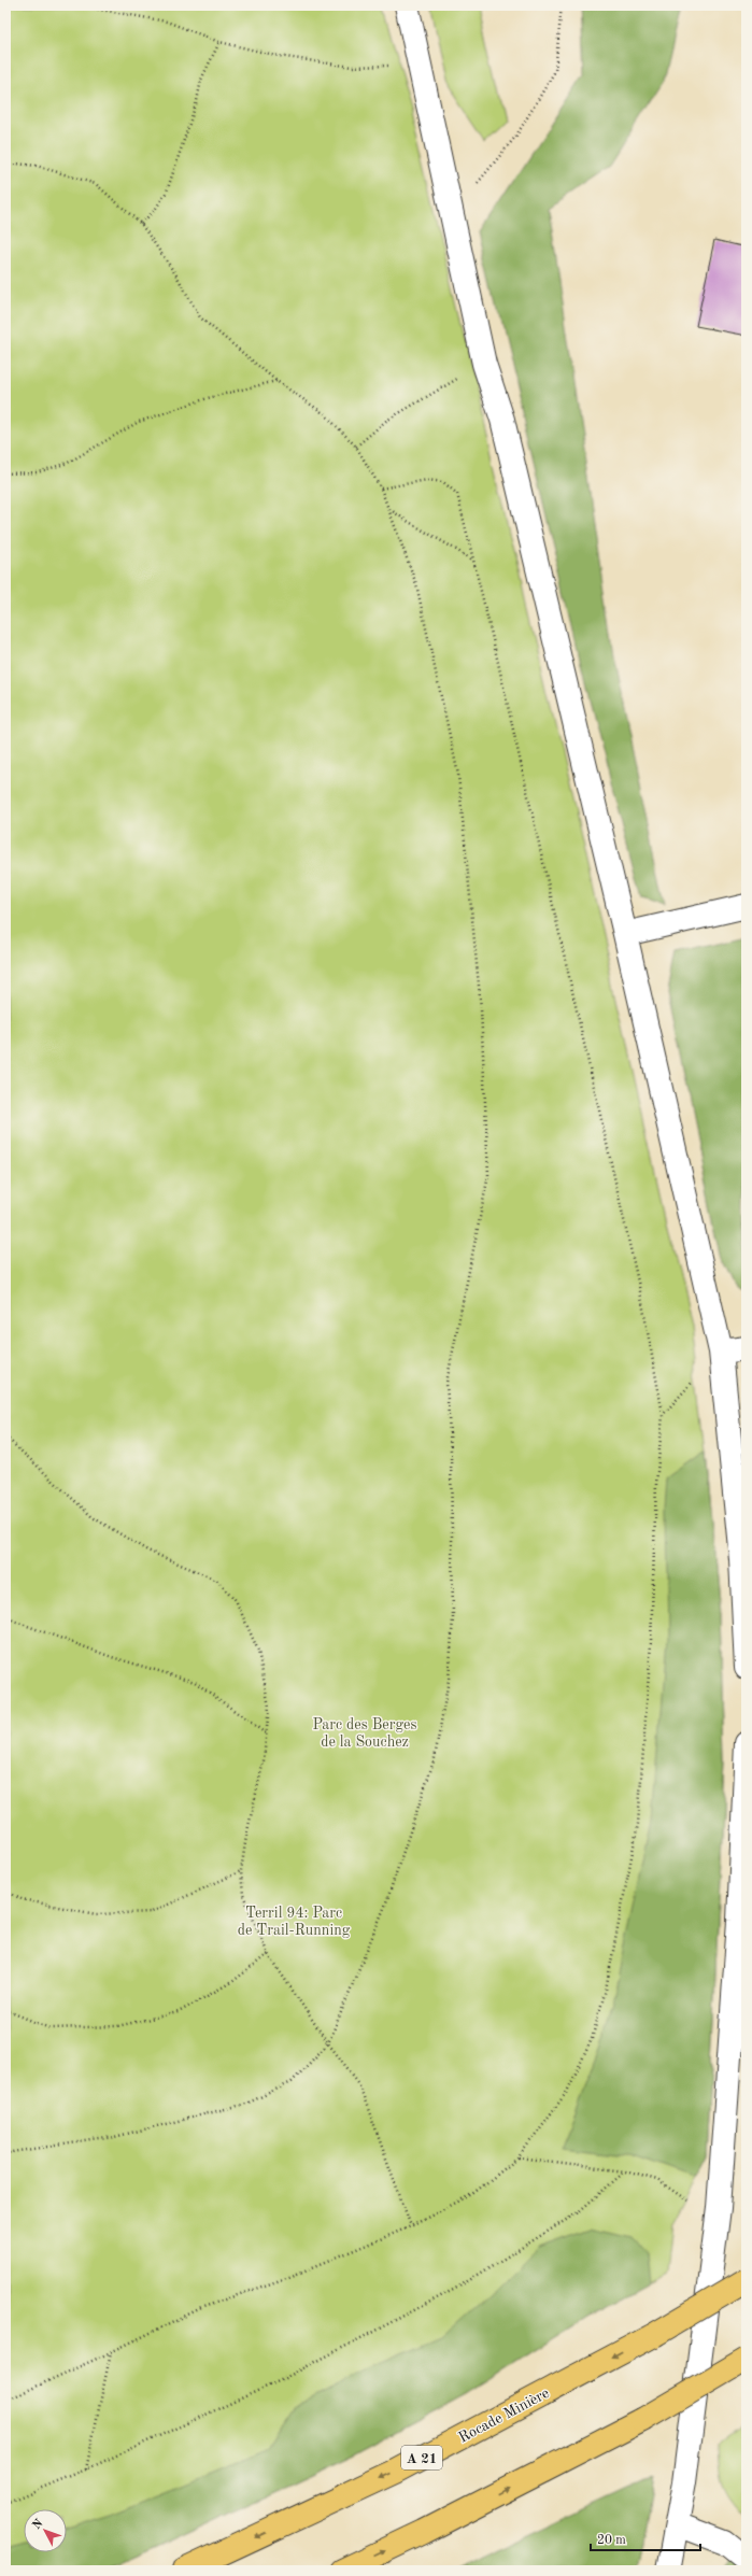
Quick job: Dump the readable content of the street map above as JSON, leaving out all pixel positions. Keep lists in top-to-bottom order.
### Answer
{
  "streets": {
    "highway": ["Rocade Minière", "A 21"]
  },
  "parks": ["Parc des Berges de la Souchez", "Terril 94: Parc de Trail-Running"],
  "scale_bar": "20 m",
  "north": "top left"
}
